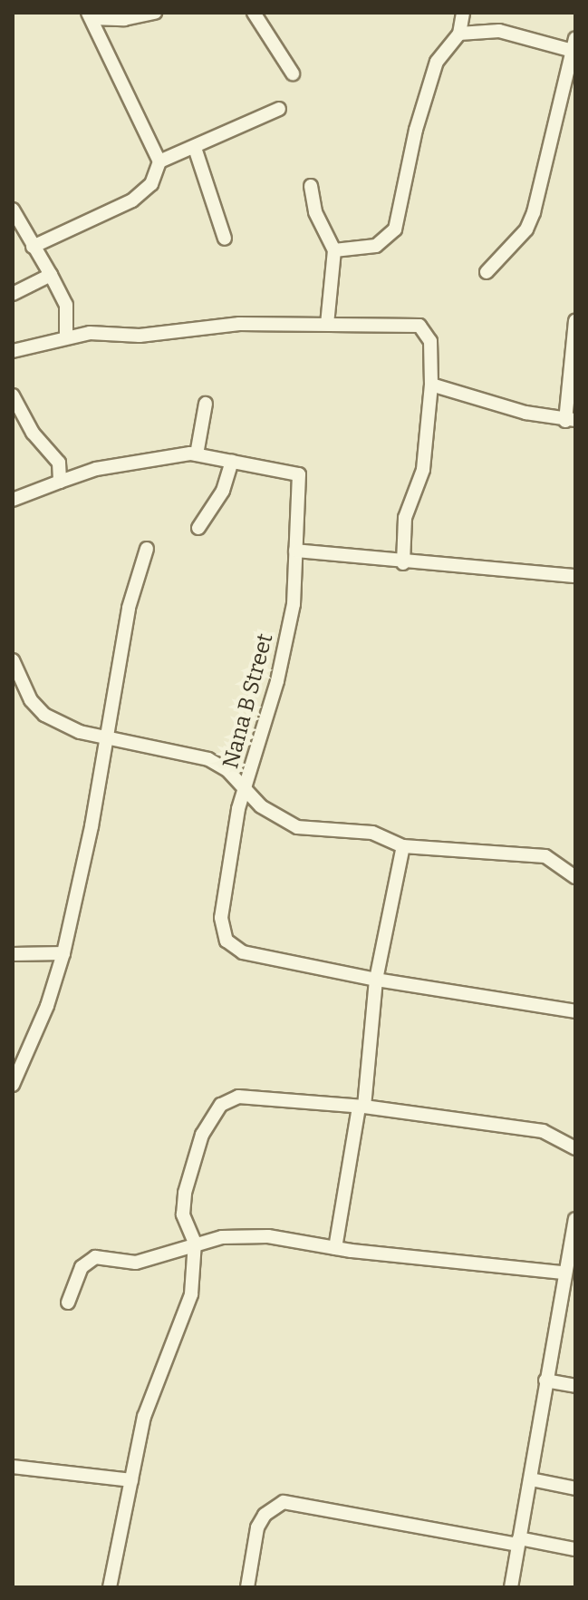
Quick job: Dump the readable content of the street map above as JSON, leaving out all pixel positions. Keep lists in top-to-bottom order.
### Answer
{
  "streets": {
    "street": ["Nana B Street"]
  }
}
